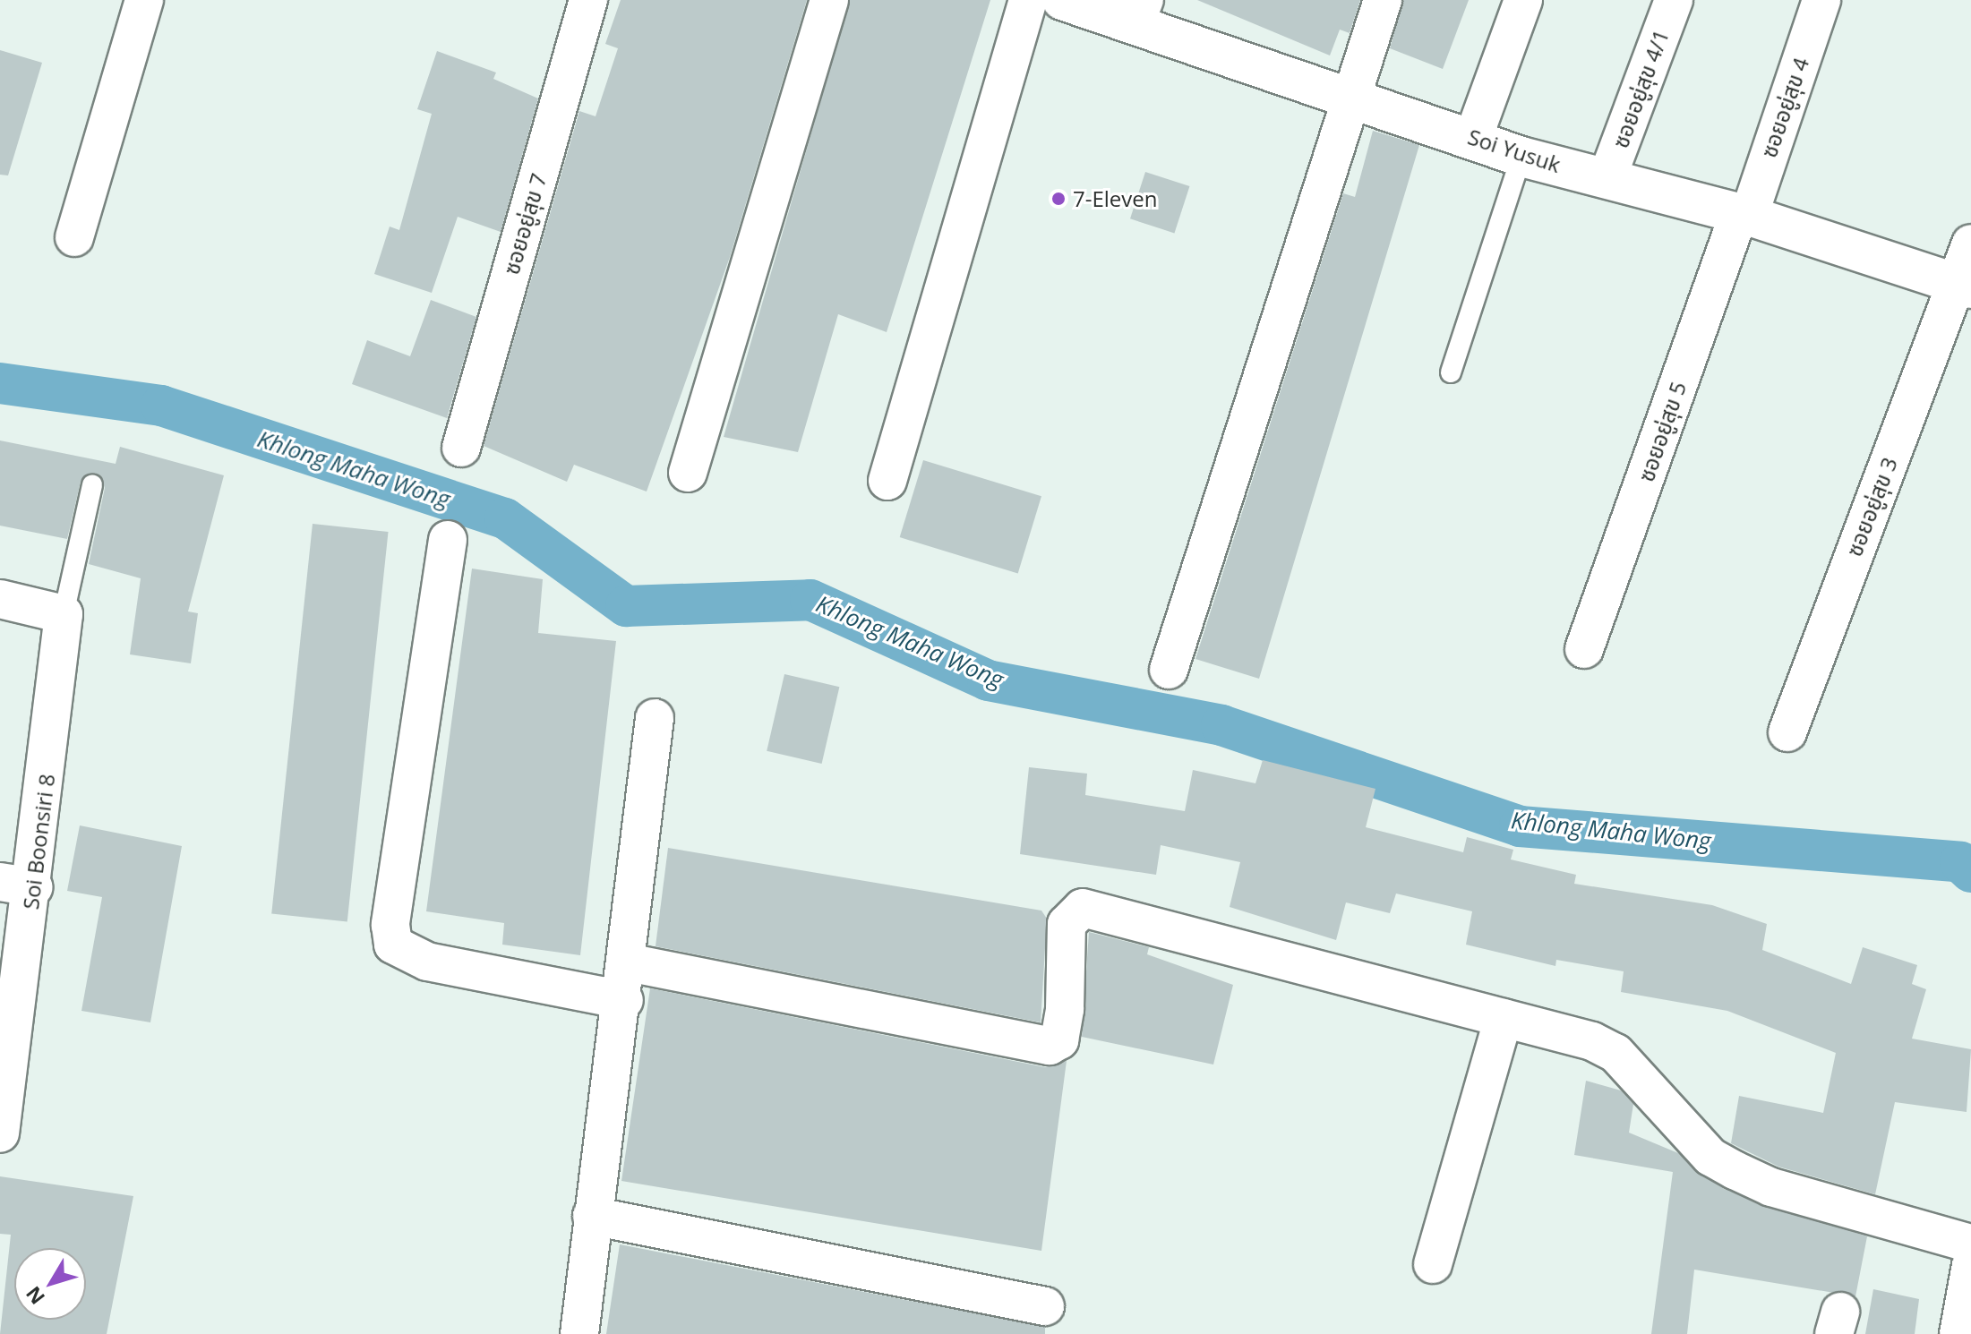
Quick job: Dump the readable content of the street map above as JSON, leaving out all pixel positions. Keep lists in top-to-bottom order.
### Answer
{
  "streets": {
    "street": [
      "ซอยอยู่สุข 4/1",
      "ซอยอยู่สุข 4",
      "Soi Yusuk",
      "ซอยอยู่สุข 7",
      "ซอยอยู่สุข 5",
      "ซอยอยู่สุข 3",
      "Soi Boonsiri 8"
    ]
  },
  "crossings": [
    ["ซอยอยู่สุข 4/1", "Soi Yusuk"],
    ["ซอยอยู่สุข 4", "Soi Yusuk"],
    ["ซอยอยู่สุข 4", "ซอยอยู่สุข 5"],
    ["Soi Yusuk", "ซอยอยู่สุข 5"],
    ["Soi Yusuk", "ซอยอยู่สุข 3"]
  ],
  "water": ["Khlong Maha Wong"],
  "places": ["7-Eleven"],
  "north": "bottom left"
}
